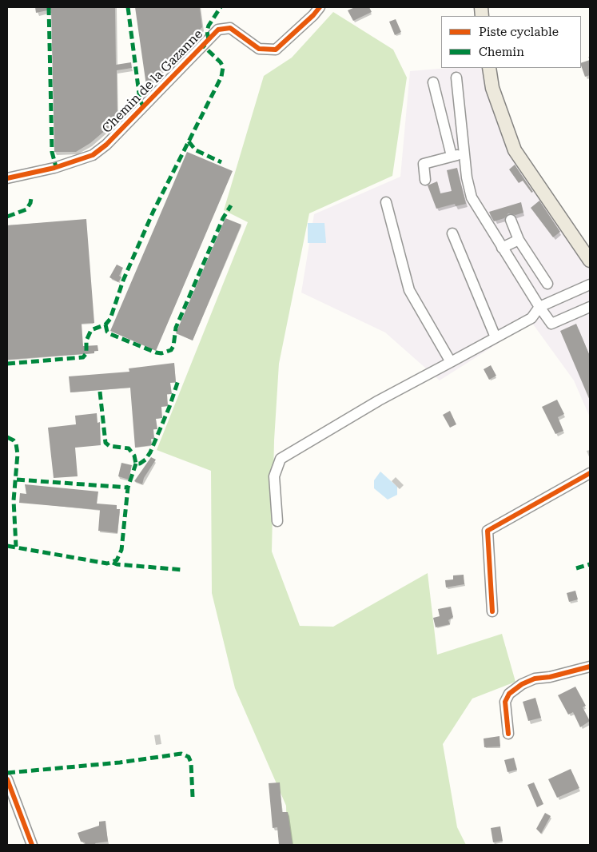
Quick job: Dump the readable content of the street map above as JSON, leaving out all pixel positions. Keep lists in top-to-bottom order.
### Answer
{
  "streets": {
    "street": ["Chemin de la Gazanne"]
  },
  "legend": ["Piste cyclable", "Chemin"]
}
